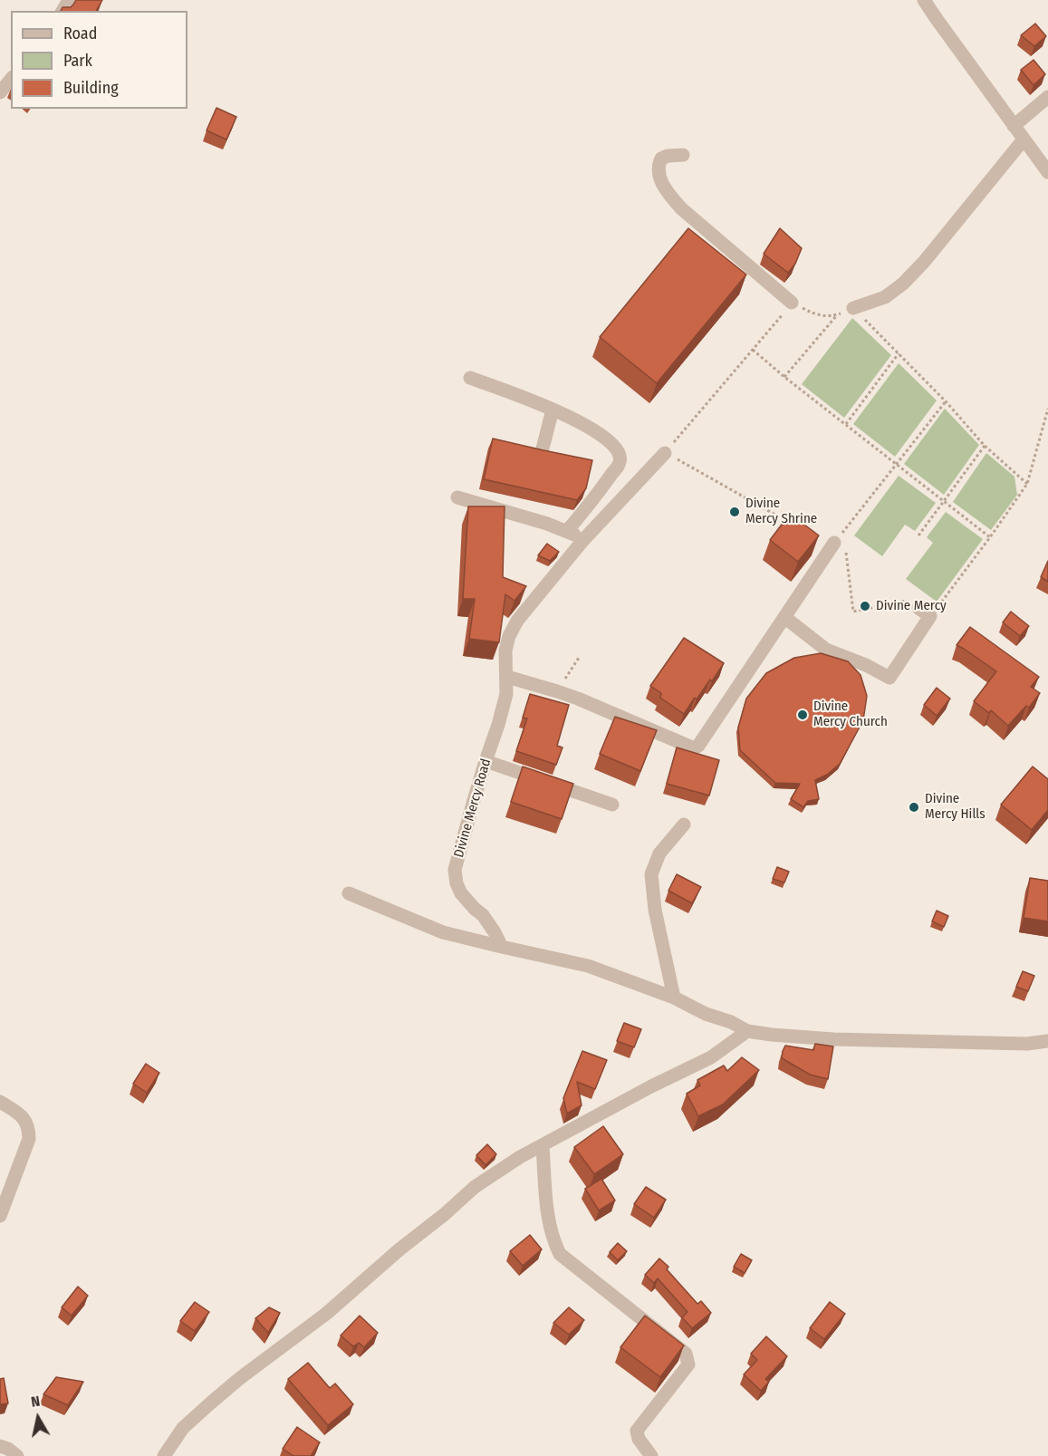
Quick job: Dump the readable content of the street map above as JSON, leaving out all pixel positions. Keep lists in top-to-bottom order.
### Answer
{
  "streets": {
    "street": ["Divine Mercy Road"]
  },
  "places": [
    "Divine Mercy Shrine",
    "Divine Mercy",
    "Divine Mercy Church",
    "Divine Mercy Hills"
  ],
  "legend": ["Road", "Park", "Building"],
  "north": "top"
}
